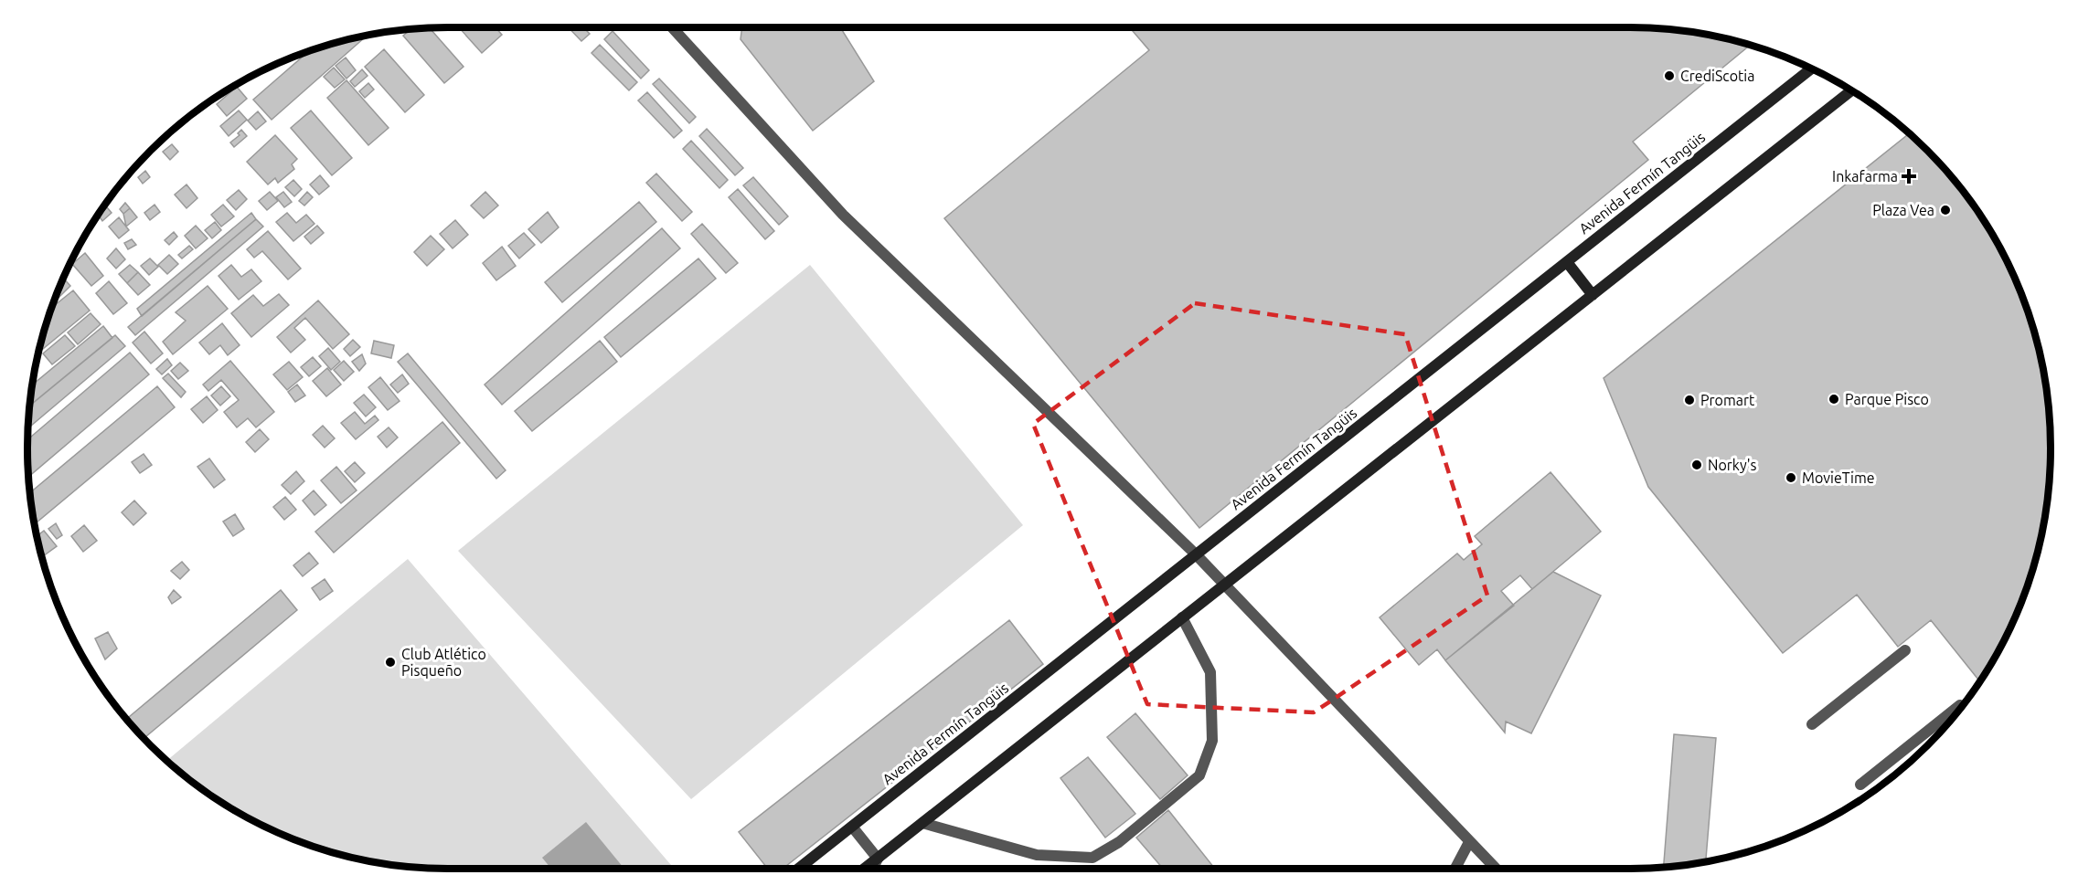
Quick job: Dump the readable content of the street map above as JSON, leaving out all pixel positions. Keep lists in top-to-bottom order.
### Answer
{
  "streets": {
    "main road": ["Avenida Fermín Tangüis"]
  },
  "places": {
    "other": [
      "CrediScotia",
      "Plaza Vea",
      "Parque Pisco",
      "Promart",
      "Norky's",
      "MovieTime",
      "Club Atlético Pisqueño"
    ],
    "health": ["Inkafarma"]
  }
}
